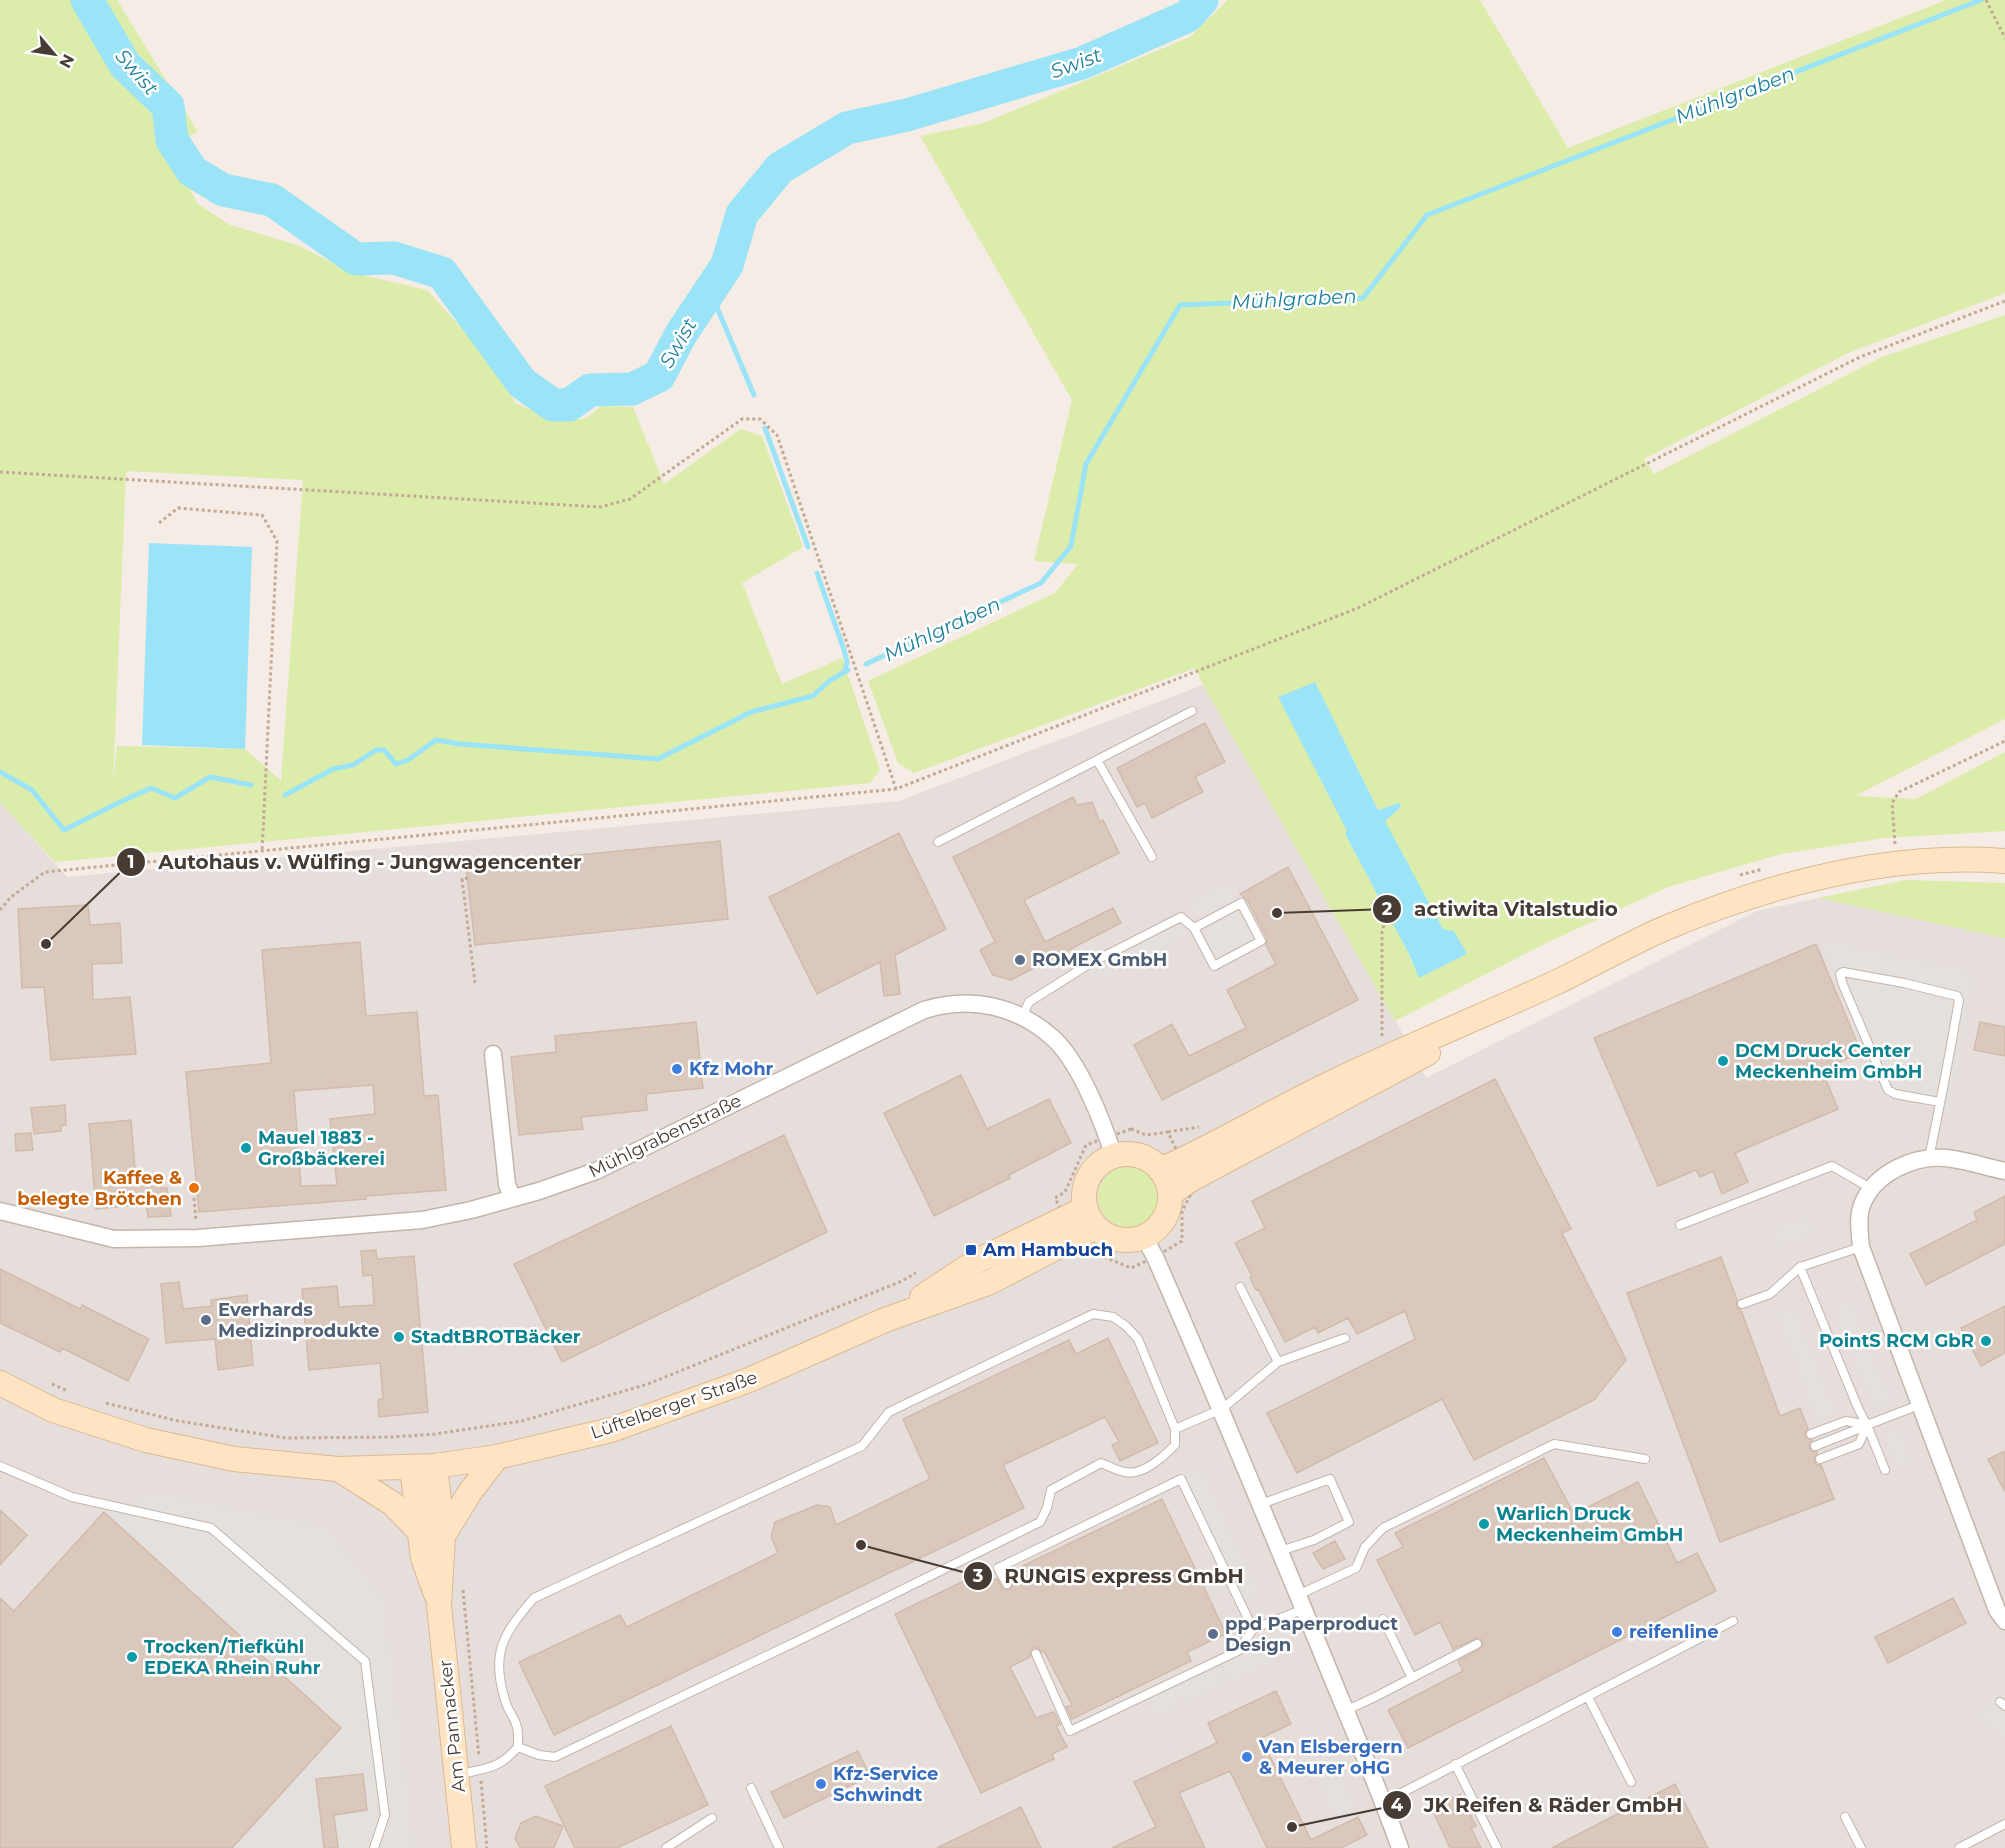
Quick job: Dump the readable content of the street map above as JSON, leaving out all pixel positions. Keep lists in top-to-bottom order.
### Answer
{
  "streets": {
    "main road": ["Lüftelberger Straße", "Am Pannacker"],
    "street": ["Mühlgrabenstraße"]
  },
  "crossings": [
    ["Lüftelberger Straße", "Am Pannacker"]
  ],
  "water": ["Swist", "Mühlgraben"],
  "places": {
    "other": [
      "actiwita Vitalstudio",
      "Autohaus v. Wülfing - Jungwagencenter",
      "ROMEX GmbH",
      "DCM Druck Center Meckenheim GmbH",
      "Kfz Mohr",
      "Mauel 1883 - Großbäckerei",
      "Kaffee & belegte Brötchen",
      "Everhards Medizinprodukte",
      "StadtBROTBäcker",
      "PointS RCM GbR",
      "Warlich Druck Meckenheim GmbH",
      "RUNGIS express GmbH",
      "reifenline",
      "ppd Paperproduct Design",
      "Trocken/Tiefkühl EDEKA Rhein Ruhr",
      "Van Elsbergern & Meurer oHG",
      "Kfz-Service Schwindt",
      "JK Reifen & Räder GmbH"
    ],
    "transit": ["Am Hambuch"]
  },
  "north": "bottom right"
}
